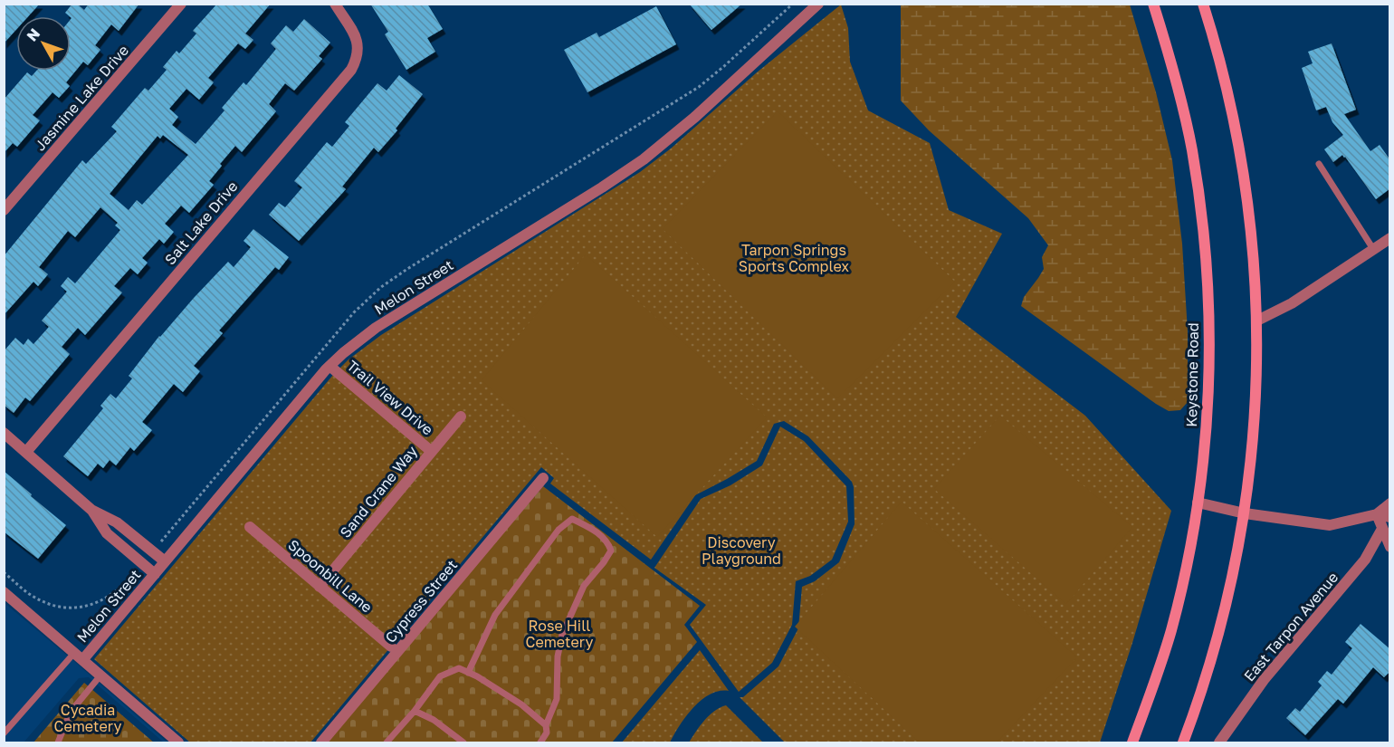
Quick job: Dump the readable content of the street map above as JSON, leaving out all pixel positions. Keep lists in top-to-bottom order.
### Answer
{
  "streets": {
    "main road": ["Keystone Road"],
    "street": [
      "Jasmine Lake Drive",
      "Salt Lake Drive",
      "Melon Street",
      "Trail View Drive",
      "Sand Crane Way",
      "Spoonbill Lane",
      "Cypress Street",
      "East Tarpon Avenue"
    ]
  },
  "crossings": [
    ["Melon Street", "Trail View Drive"],
    ["Trail View Drive", "Sand Crane Way"],
    ["Sand Crane Way", "Spoonbill Lane"]
  ],
  "parks": [
    "Tarpon Springs Sports Complex",
    "Discovery Playground",
    "Rose Hill Cemetery",
    "Cycadia Cemetery"
  ],
  "north": "top left"
}
